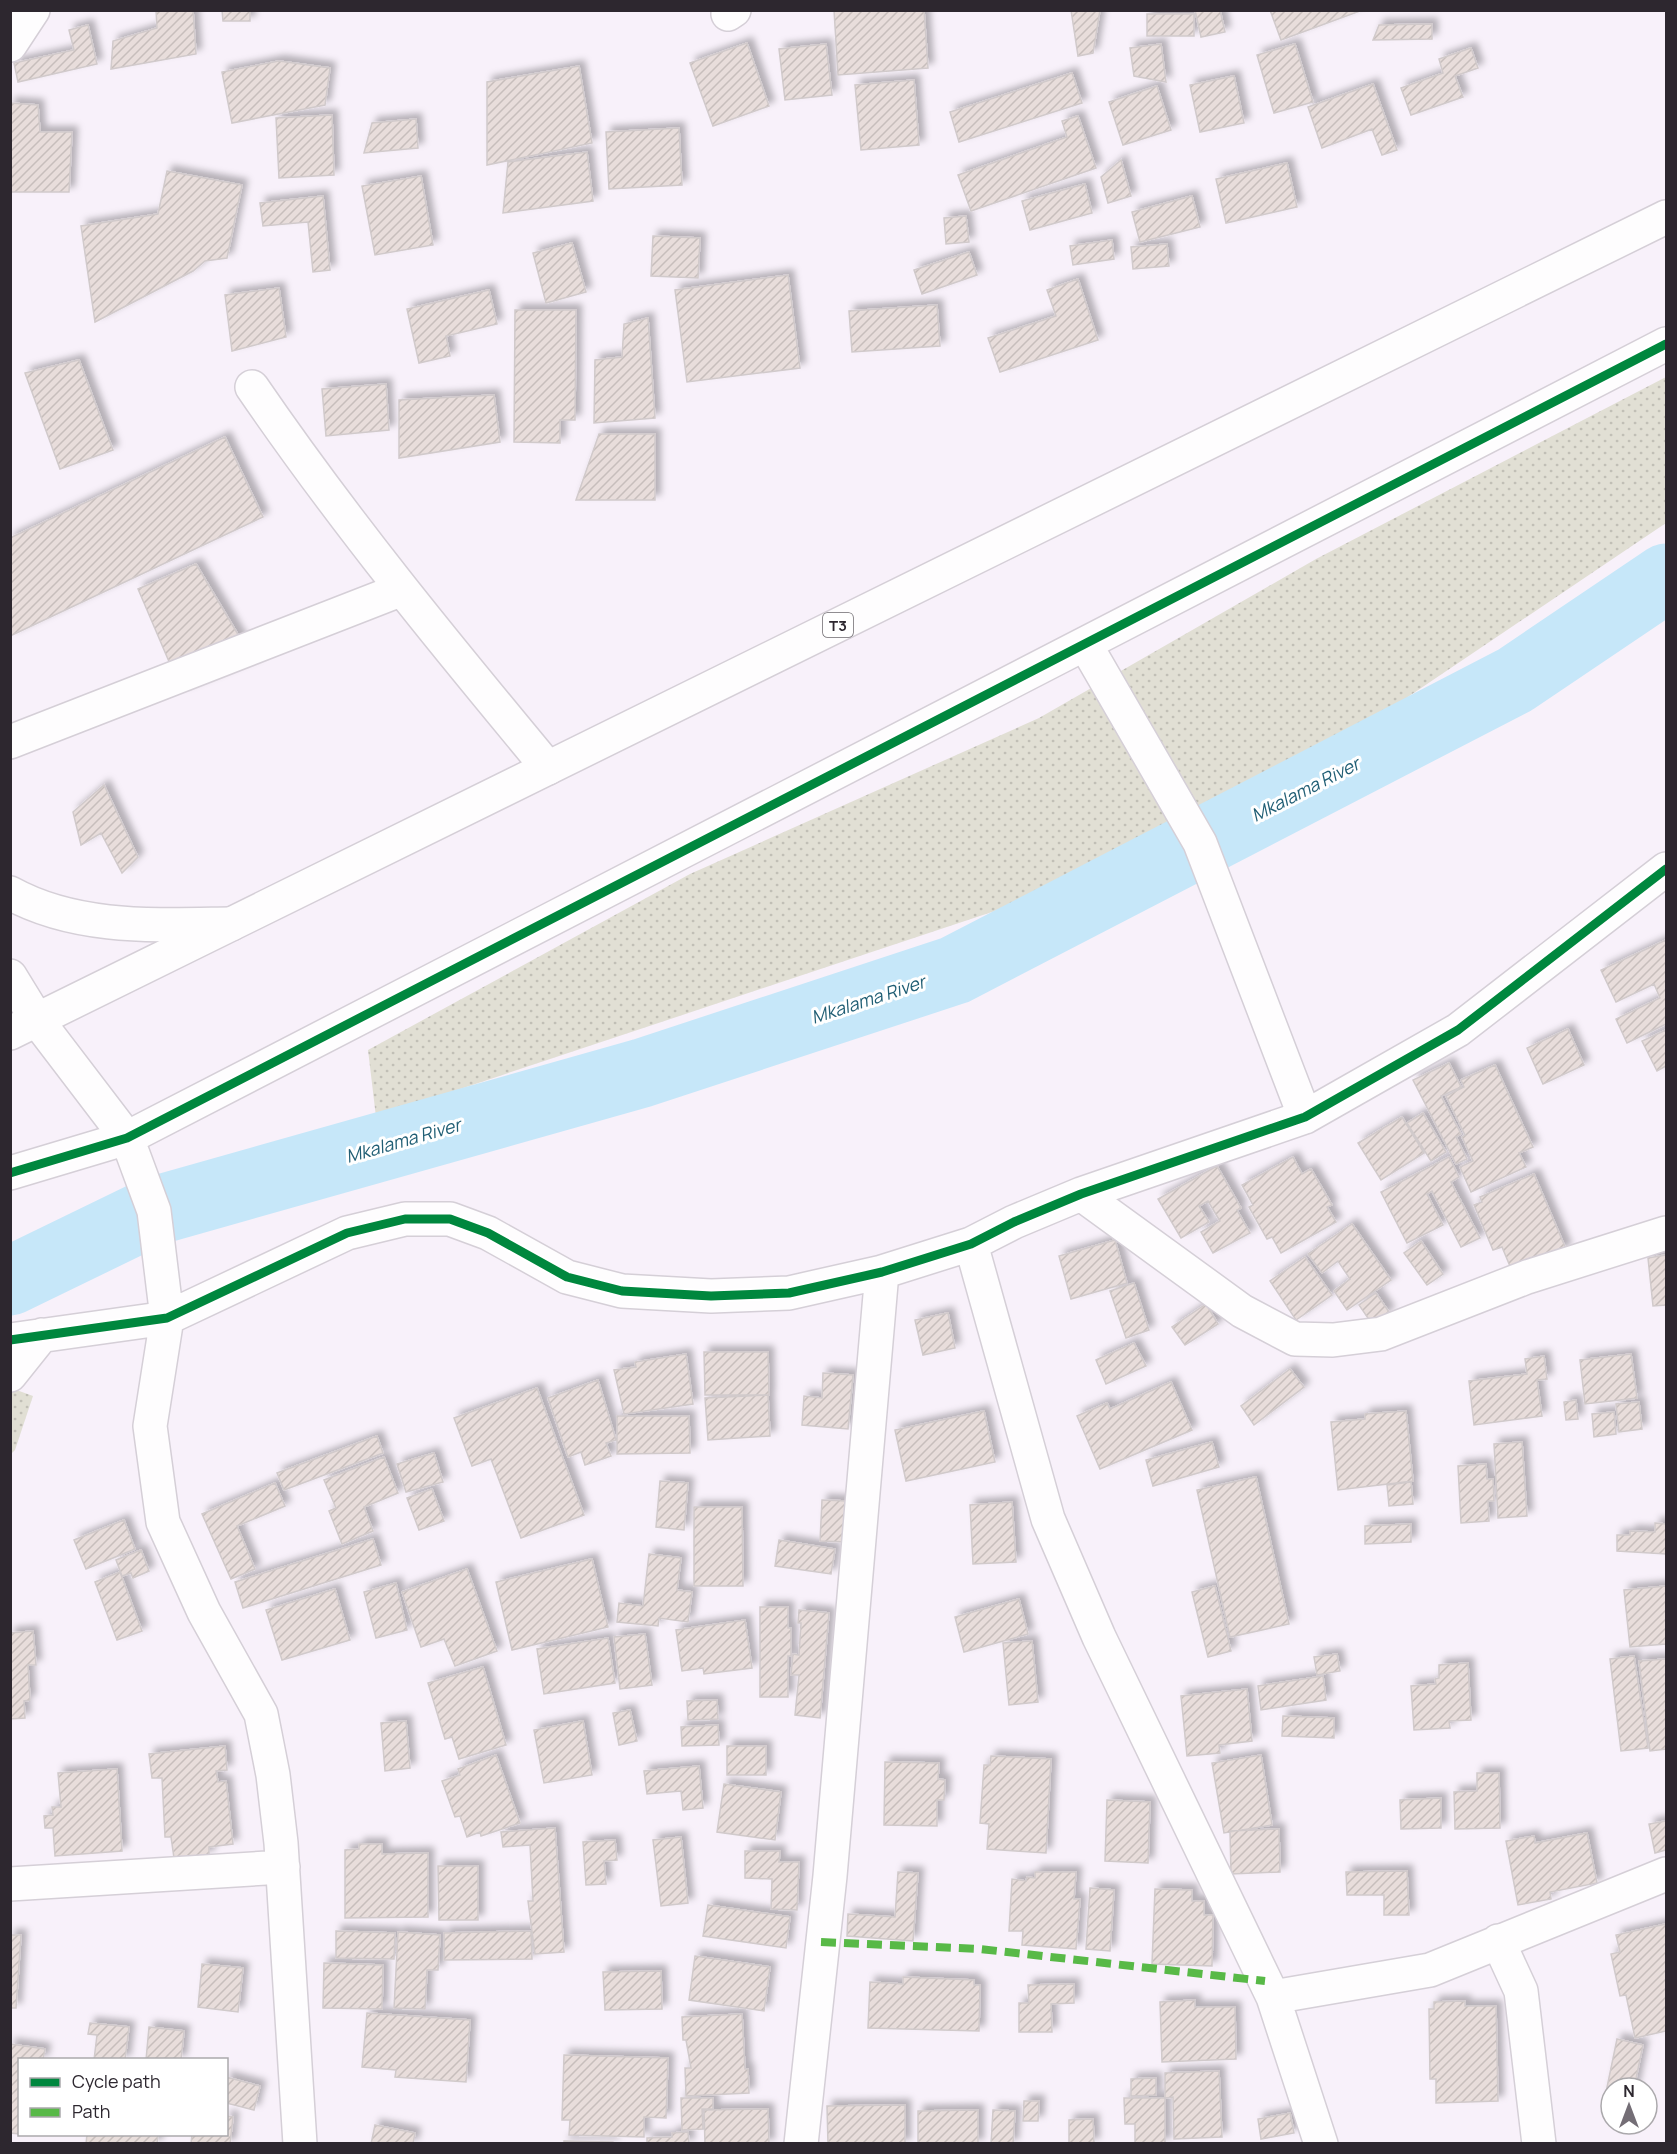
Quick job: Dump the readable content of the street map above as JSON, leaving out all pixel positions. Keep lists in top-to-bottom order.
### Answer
{
  "streets": {
    "main road": ["T3"]
  },
  "water": ["Mkalama River"],
  "legend": ["Cycle path", "Path"],
  "north": "top"
}
